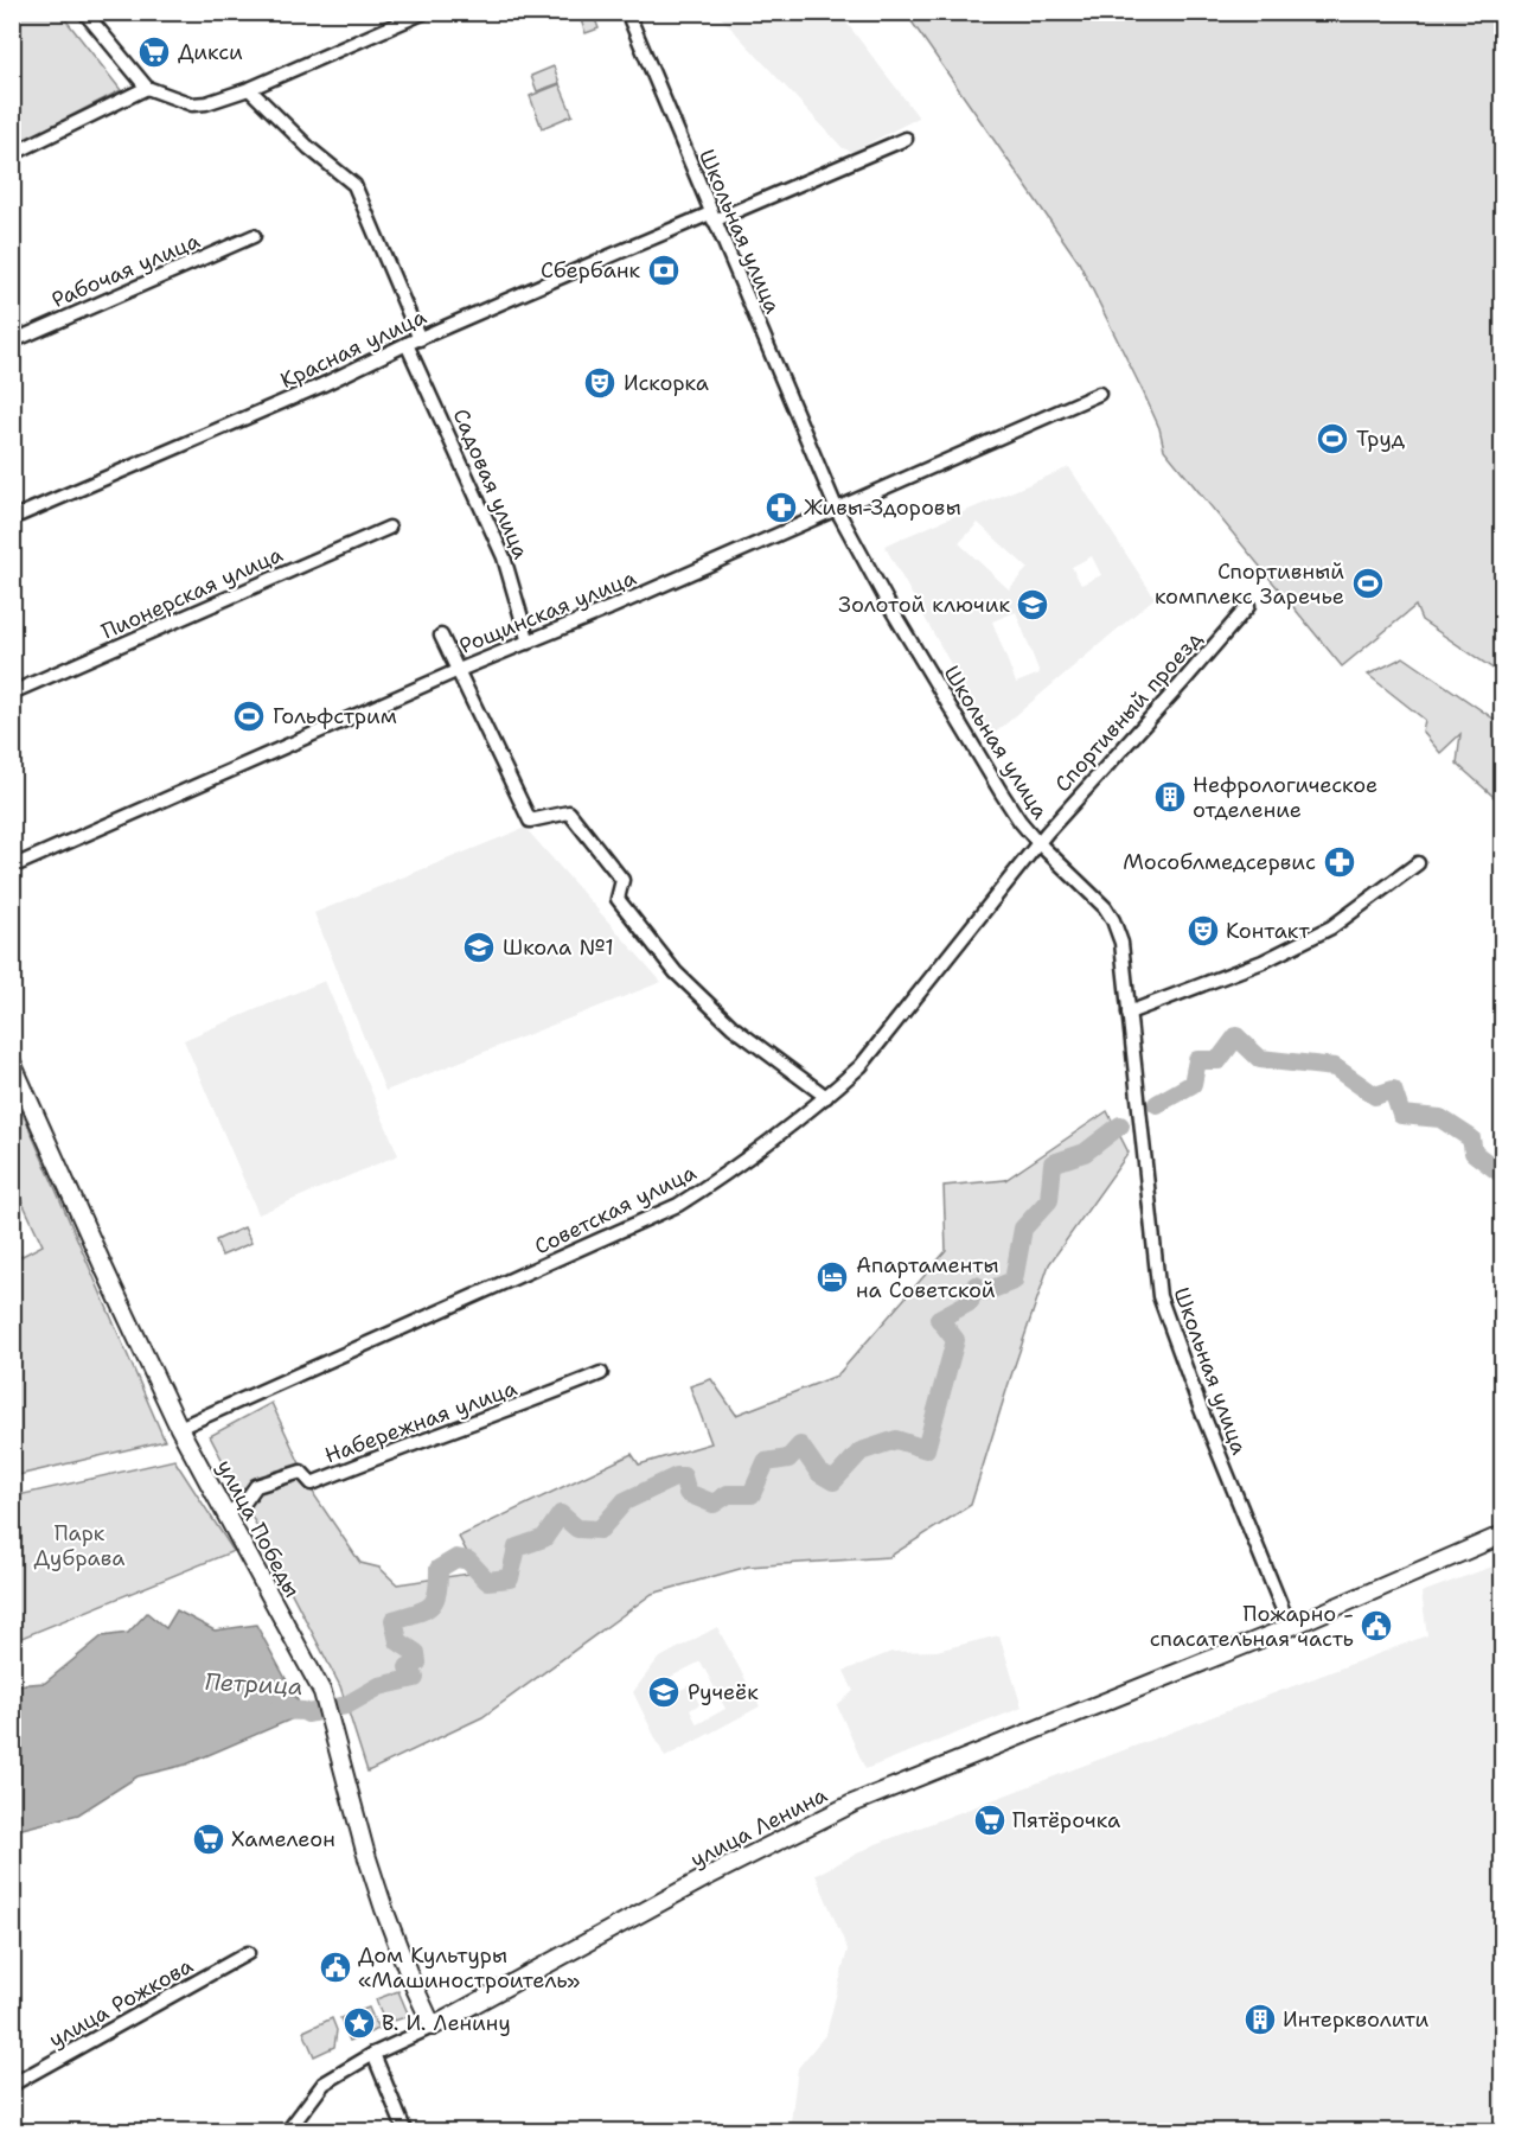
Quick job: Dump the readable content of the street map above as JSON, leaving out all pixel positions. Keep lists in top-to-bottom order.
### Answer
{
  "streets": {
    "main road": ["улица Победы", "улица Ленина"],
    "street": [
      "Школьная улица",
      "Рабочая улица",
      "Красная улица",
      "Садовая улица",
      "Пионерская улица",
      "Рощинская улица",
      "Спортивный проезд",
      "Советская улица",
      "Набережная улица",
      "улица Рожкова"
    ]
  },
  "crossings": [
    ["Школьная улица", "Красная улица"],
    ["Школьная улица", "Рощинская улица"],
    ["Школьная улица", "Спортивный проезд"],
    ["Школьная улица", "Советская улица"],
    ["Школьная улица", "улица Ленина"],
    ["Красная улица", "Садовая улица"],
    ["Садовая улица", "Рощинская улица"],
    ["Спортивный проезд", "Советская улица"],
    ["Советская улица", "улица Победы"],
    ["Набережная улица", "улица Победы"],
    ["улица Победы", "улица Ленина"]
  ],
  "water": ["Петрица"],
  "parks": ["Парк Дубрава"],
  "places": {
    "supermarket": ["Дикси", "Пятёрочка", "Хамелеон"],
    "bank": ["Сбербанк"],
    "theatre": ["Искорка", "Контакт"],
    "sports": ["Труд", "Спортивный комплекс Заречье", "Гольфстрим"],
    "pharmacy": ["Живы-Здоровы", "Мособлмедсервис"],
    "school or university": ["Золотой ключик", "Школа №1", "Ручеёк"],
    "building": ["Нефрологическое отделение", "Интеркволити"],
    "hotel": ["Апартаменты на Советской"],
    "public building": ["Пожарно - спасательная часть", "Дом Культуры «Машиностроитель»"],
    "place": ["В. И. Ленину"]
  }
}
